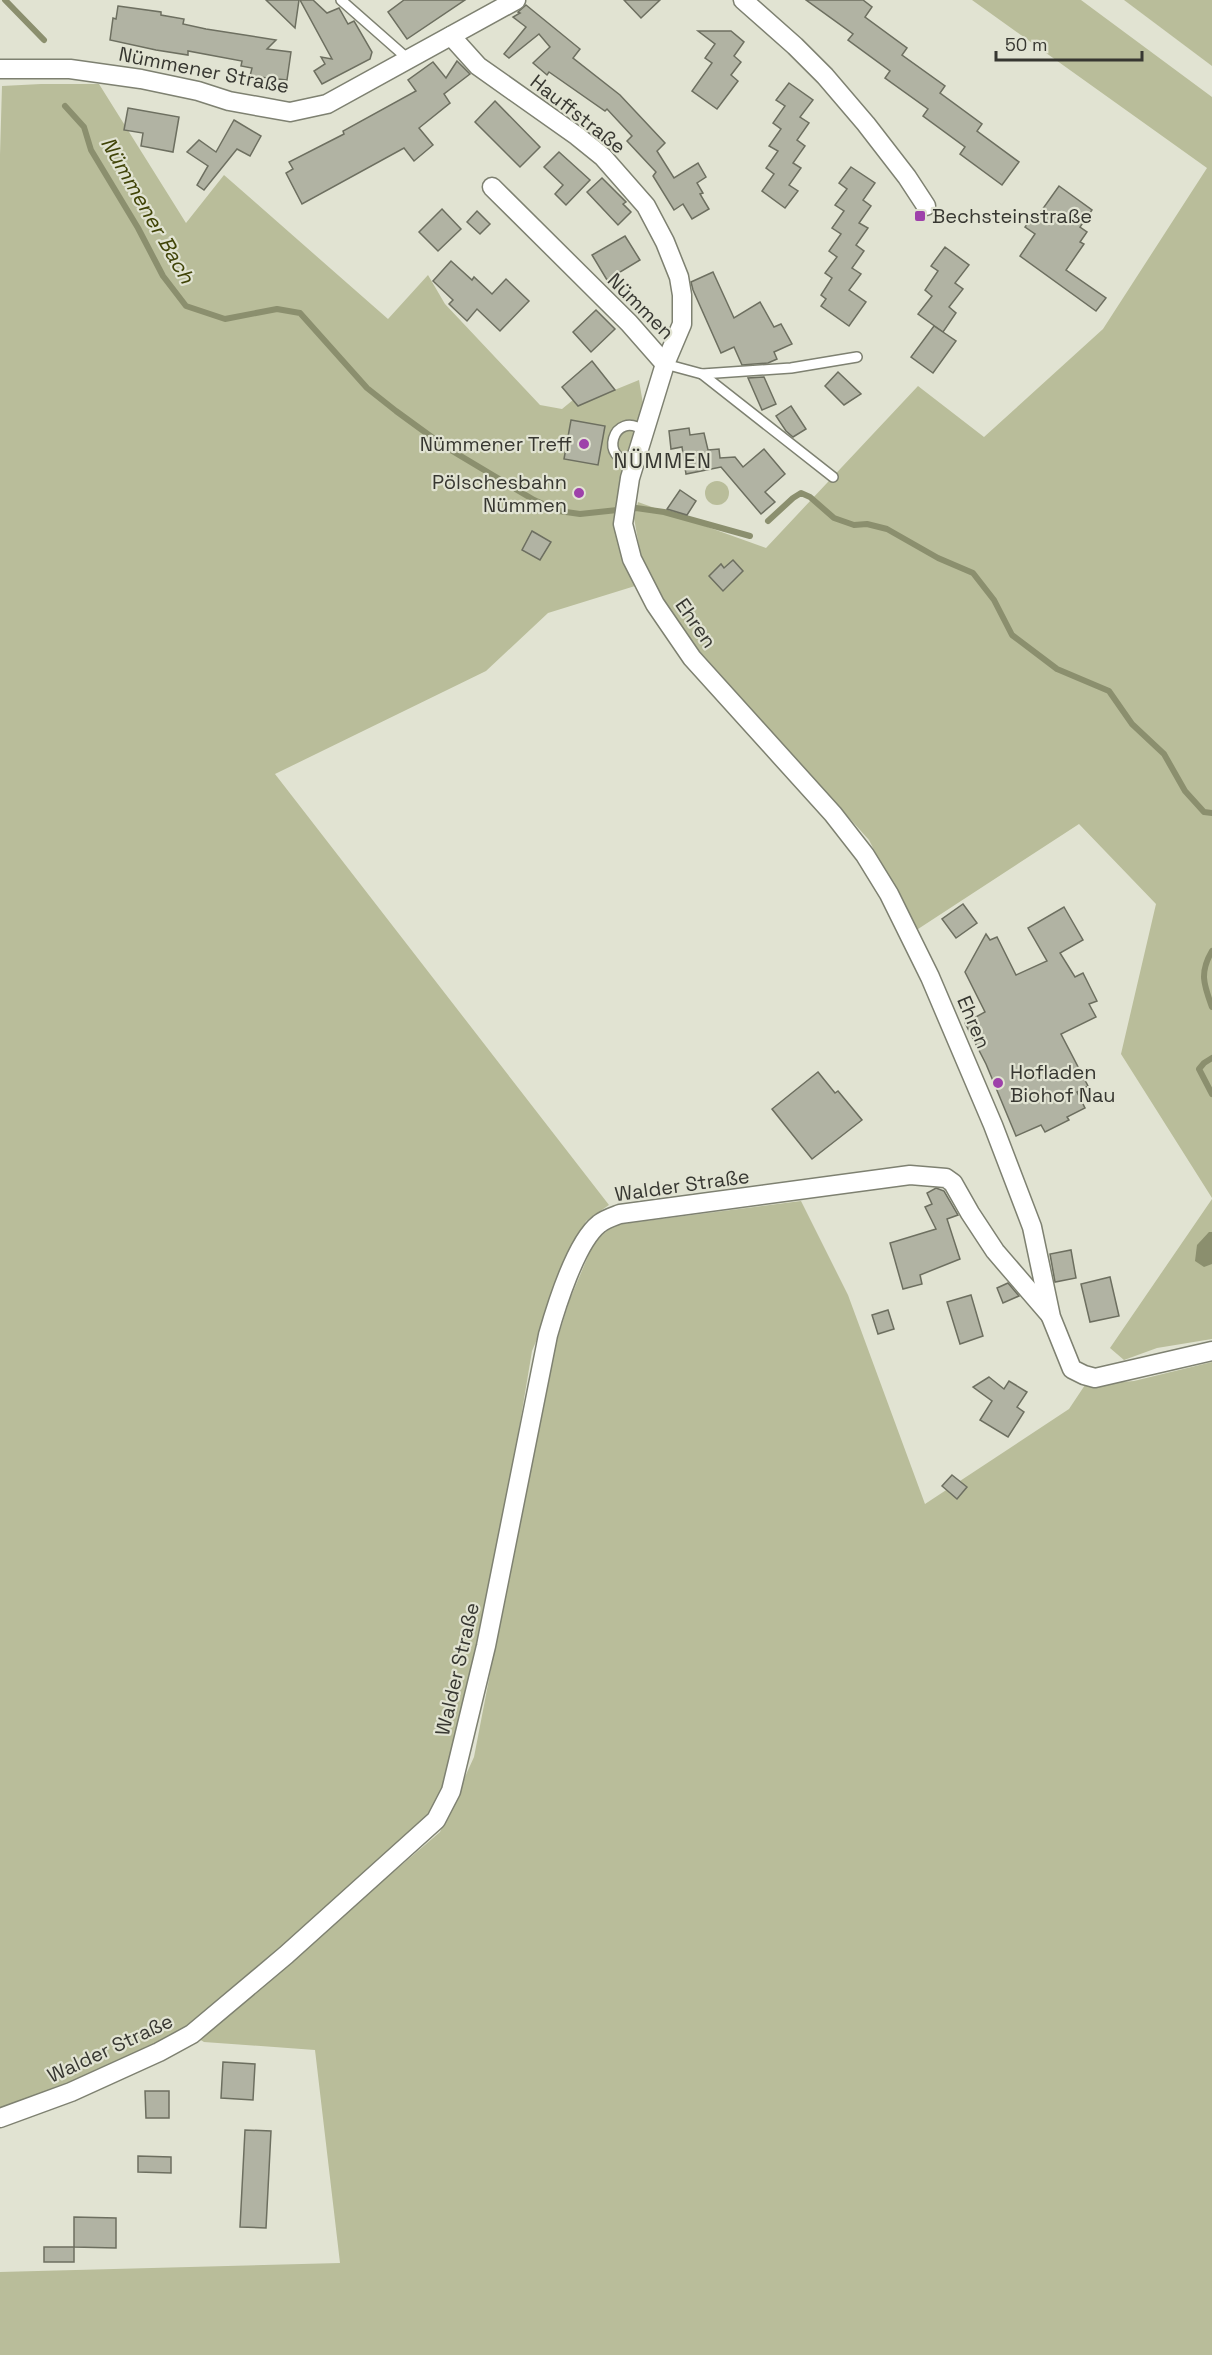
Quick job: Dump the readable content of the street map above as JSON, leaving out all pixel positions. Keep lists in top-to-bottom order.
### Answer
{
  "streets": {
    "street": [
      "Nümmener Straße",
      "Hauffstraße",
      "Nümmen",
      "Ehren",
      "Walder Straße"
    ]
  },
  "crossings": [
    ["Nümmener Straße", "Hauffstraße"],
    ["Hauffstraße", "Nümmen"],
    ["Nümmen", "Ehren"],
    ["Ehren", "Walder Straße"]
  ],
  "districts": ["NÜMMEN"],
  "water": ["Nümmener Bach"],
  "places": {
    "transit": ["Bechsteinstraße"],
    "other": ["Nümmener Treff", "Pölschesbahn Nümmen", "Hofladen Biohof Nau"]
  },
  "scale_bar": "50 m"
}
